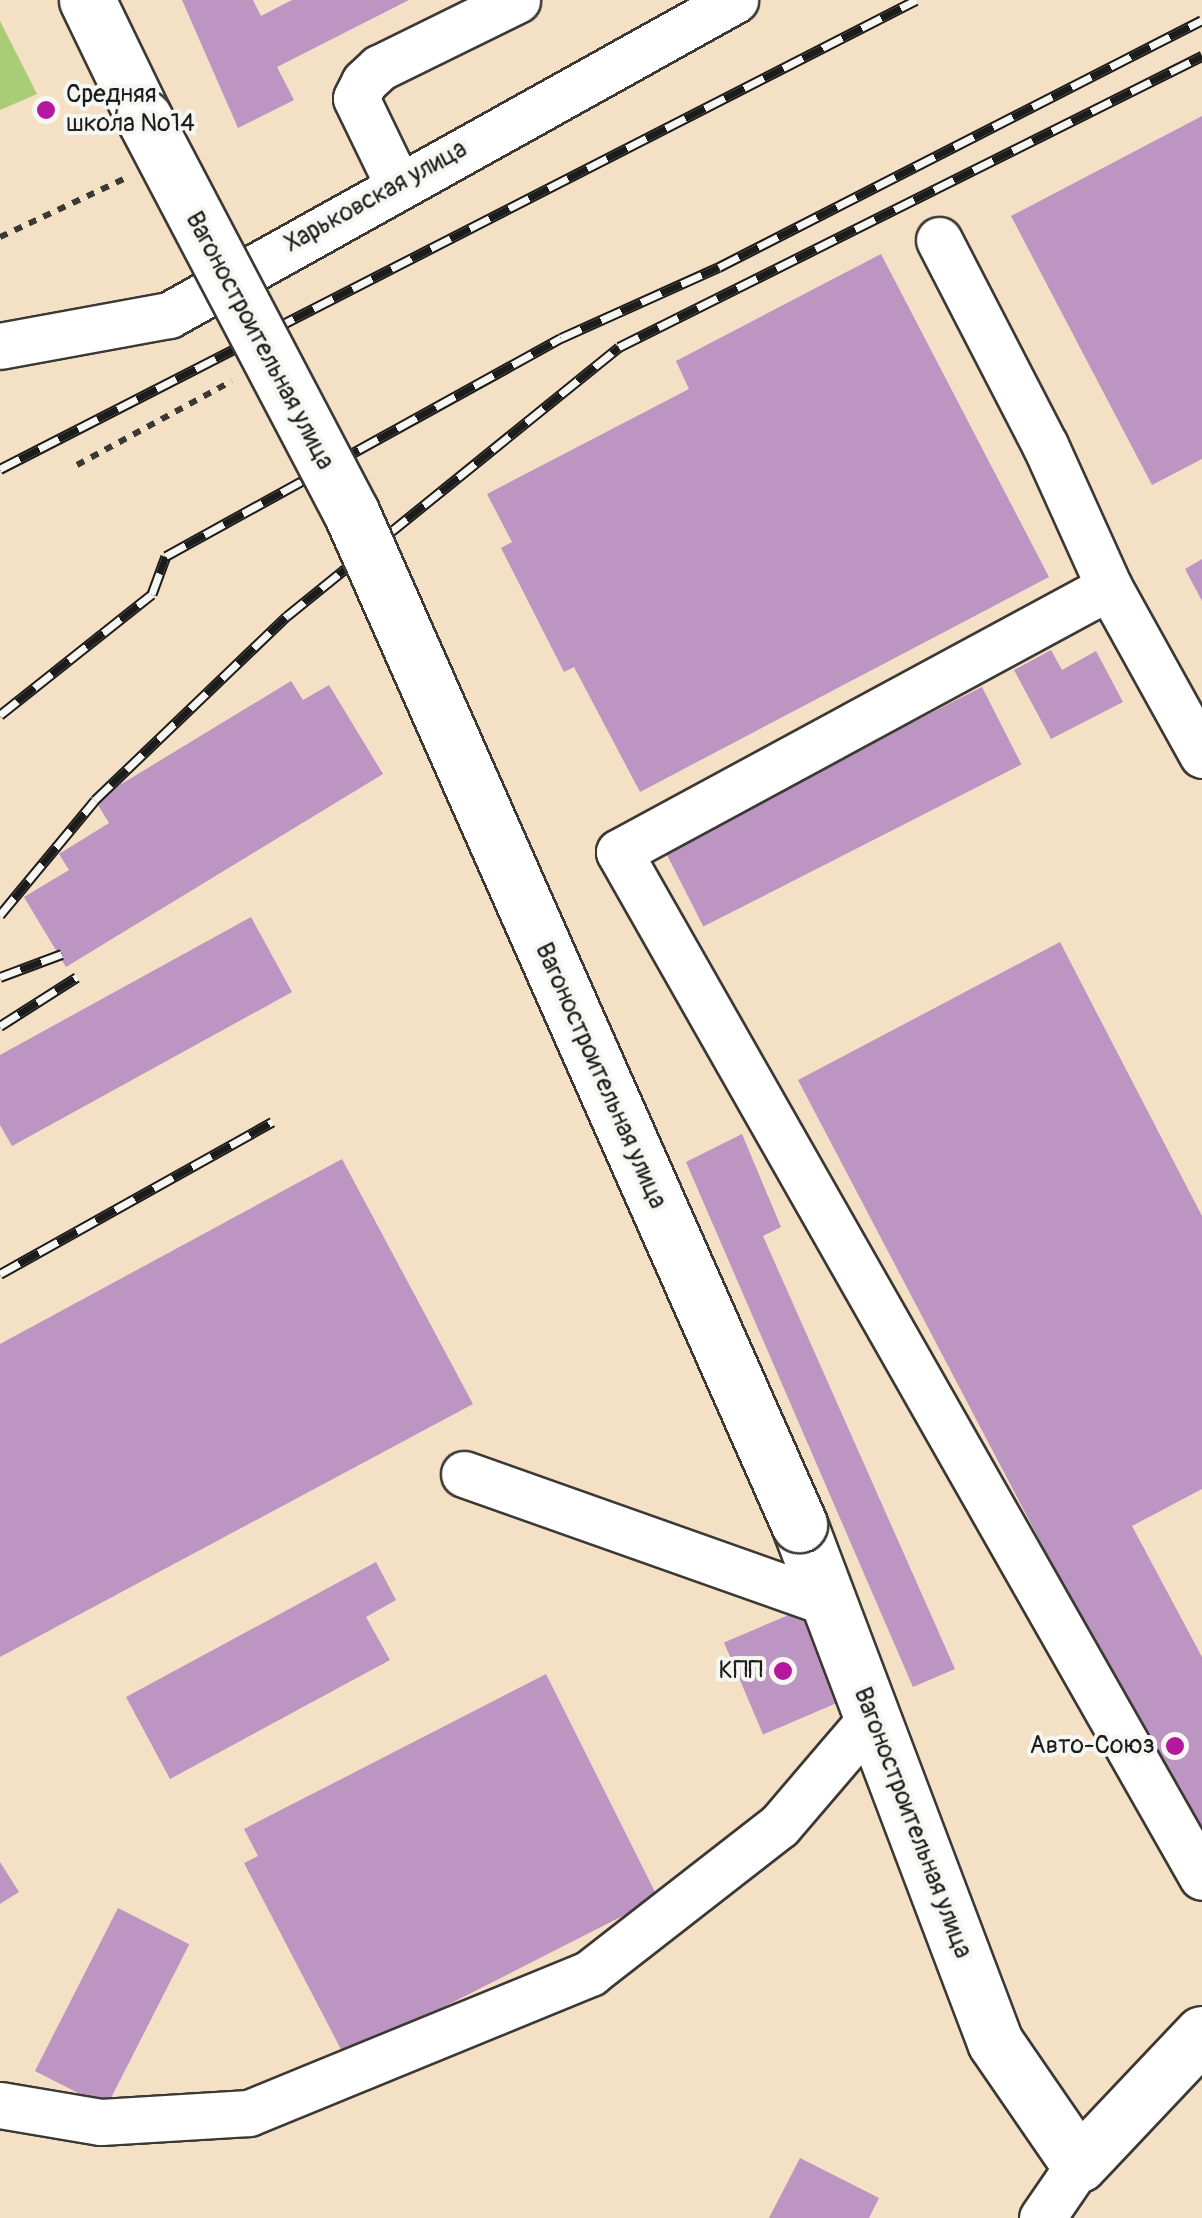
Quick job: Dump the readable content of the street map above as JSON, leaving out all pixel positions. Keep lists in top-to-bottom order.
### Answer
{
  "streets": {
    "main road": ["Вагоностроительная улица"],
    "street": ["Харьковская улица"]
  },
  "places": ["Средняя школа №14", "КПП", "Авто-Союз"]
}
